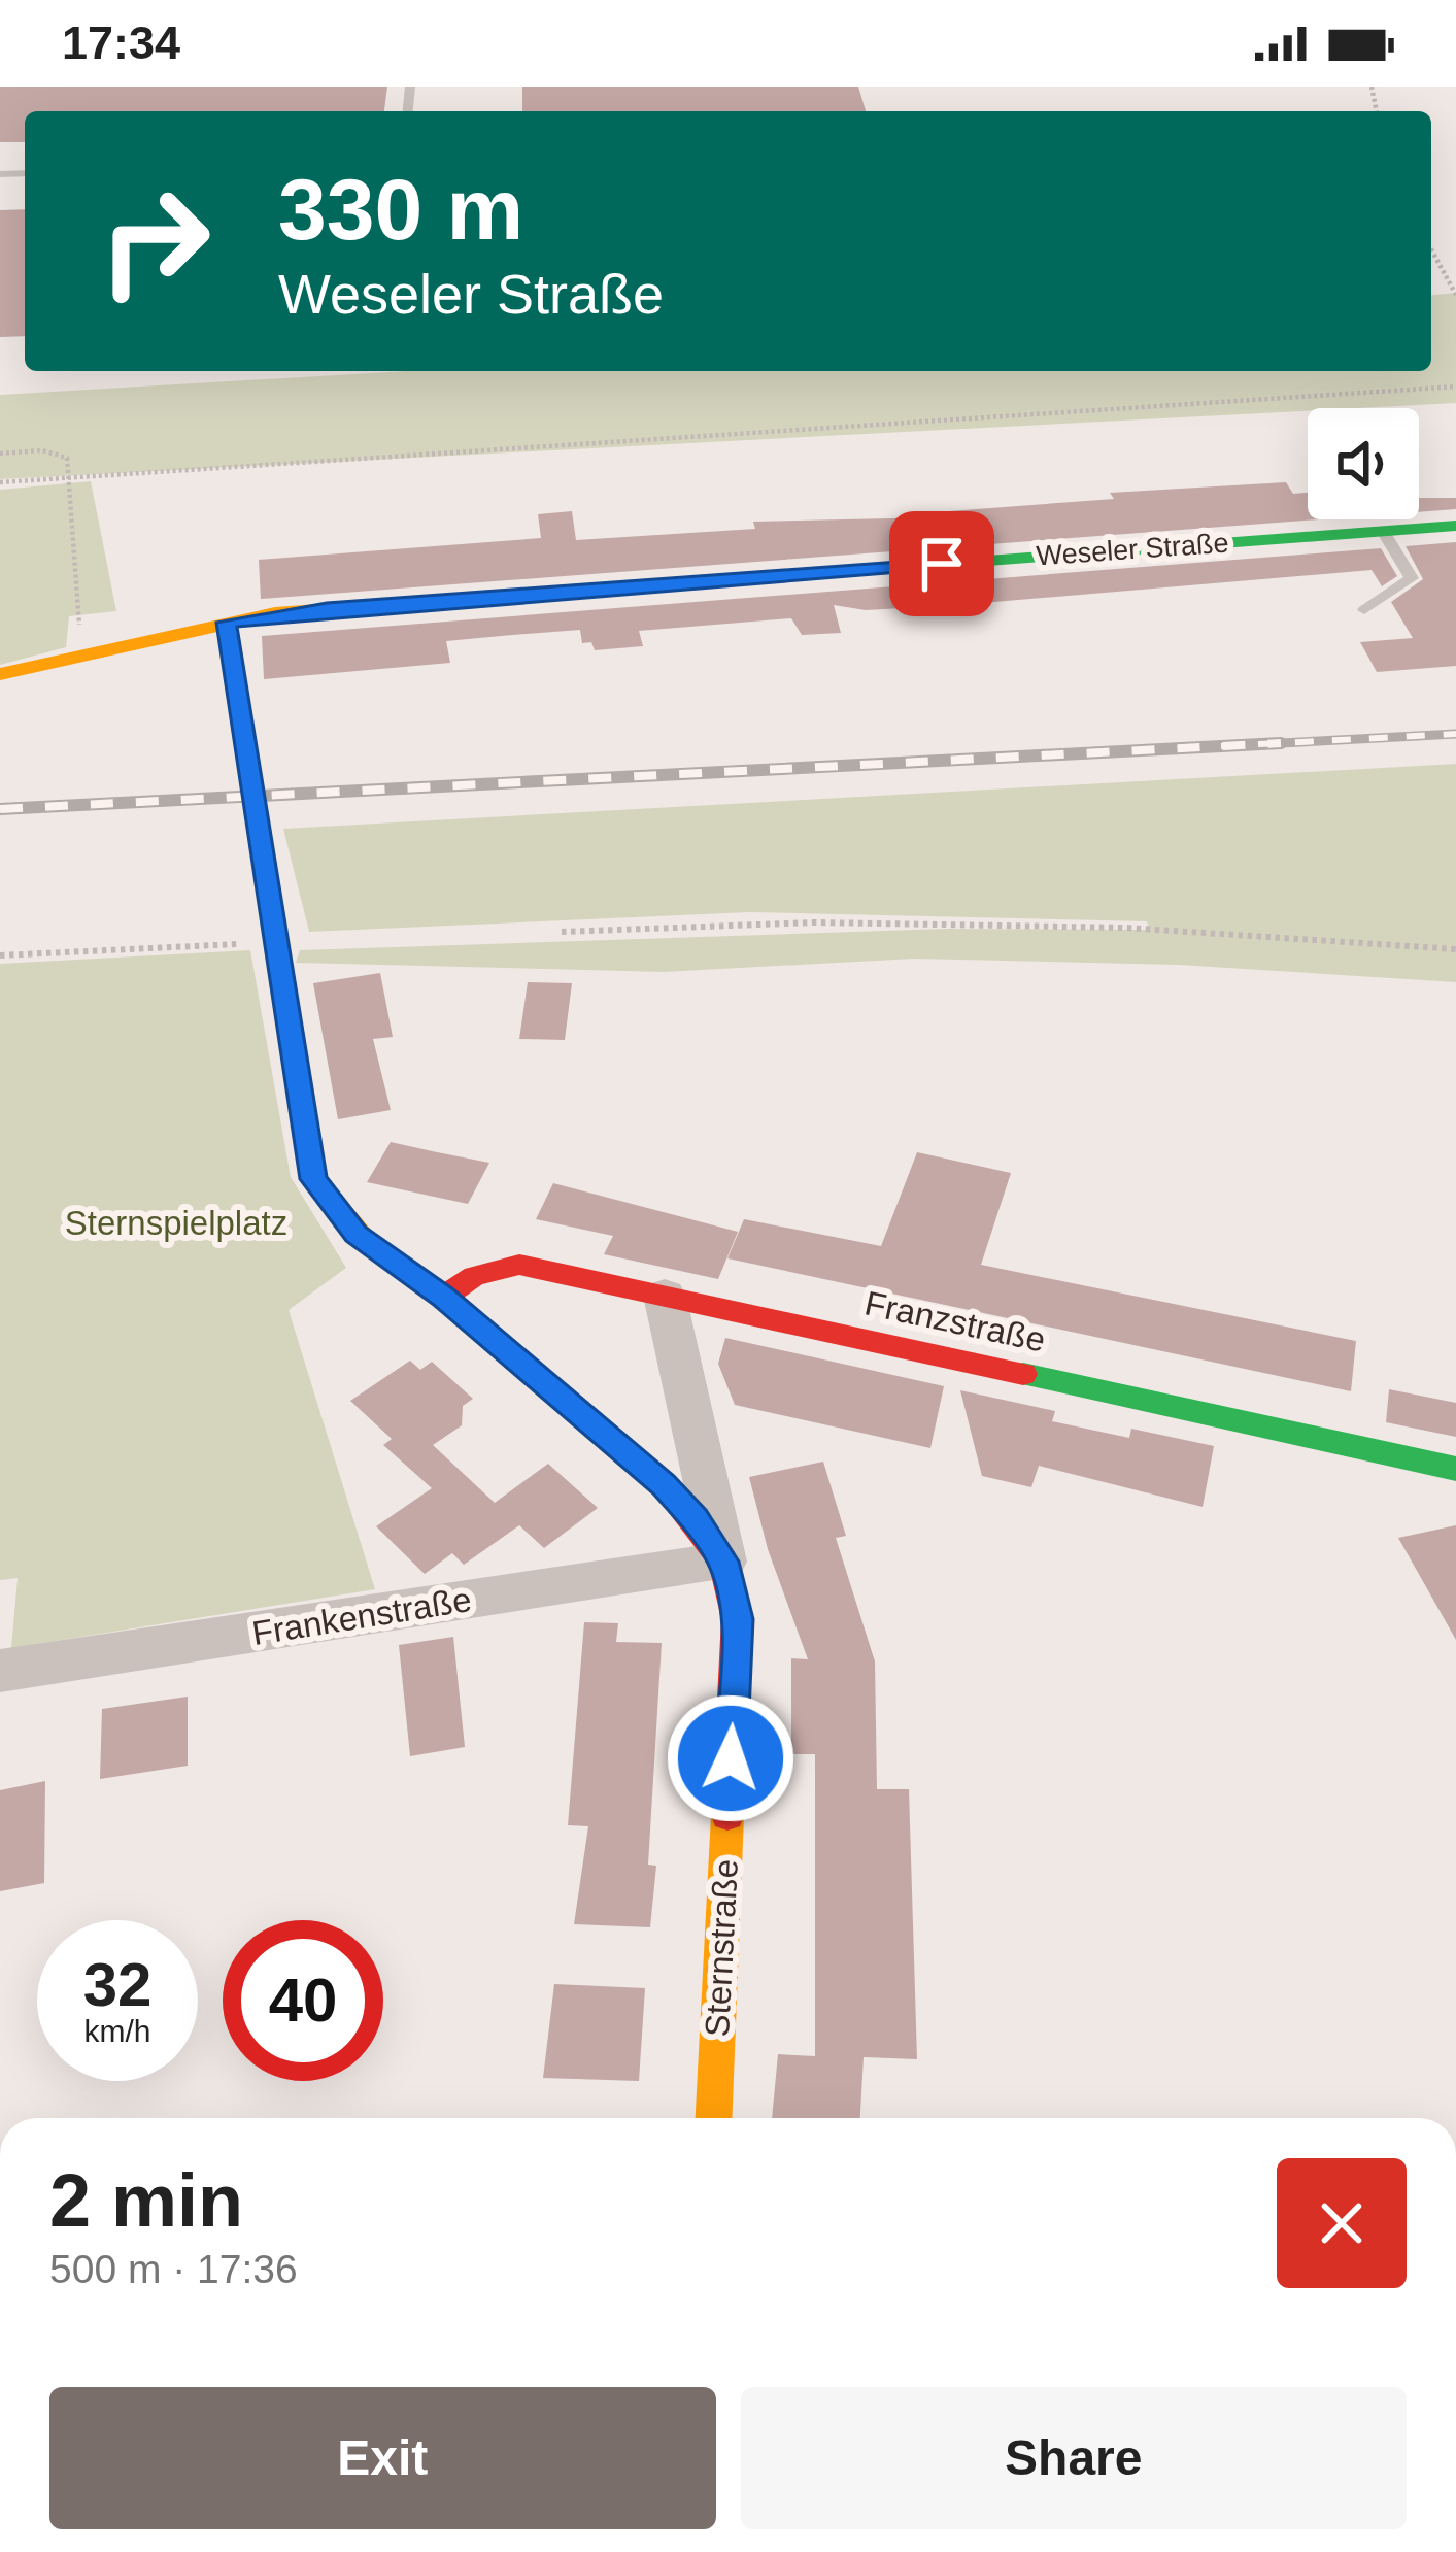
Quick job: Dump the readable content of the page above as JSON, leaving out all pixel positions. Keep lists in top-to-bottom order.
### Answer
{
  "streets": {
    "street": [
      "Weseler Straße",
      "Franzstraße",
      "Frankenstraße",
      "Sternstraße"
    ]
  },
  "crossings": [
    ["Weseler Straße", "Sternstraße"],
    ["Franzstraße", "Sternstraße"],
    ["Frankenstraße", "Sternstraße"]
  ],
  "parks": ["Sternspielplatz"],
  "page": {
    "status": "17:34",
    "turn": ["330 m", "Weseler Straße"],
    "speed": "32 km/h",
    "limit": "40",
    "heading": ["2 min", "500 m · 17:36"],
    "buttons": ["Exit", "Share"]
  }
}
